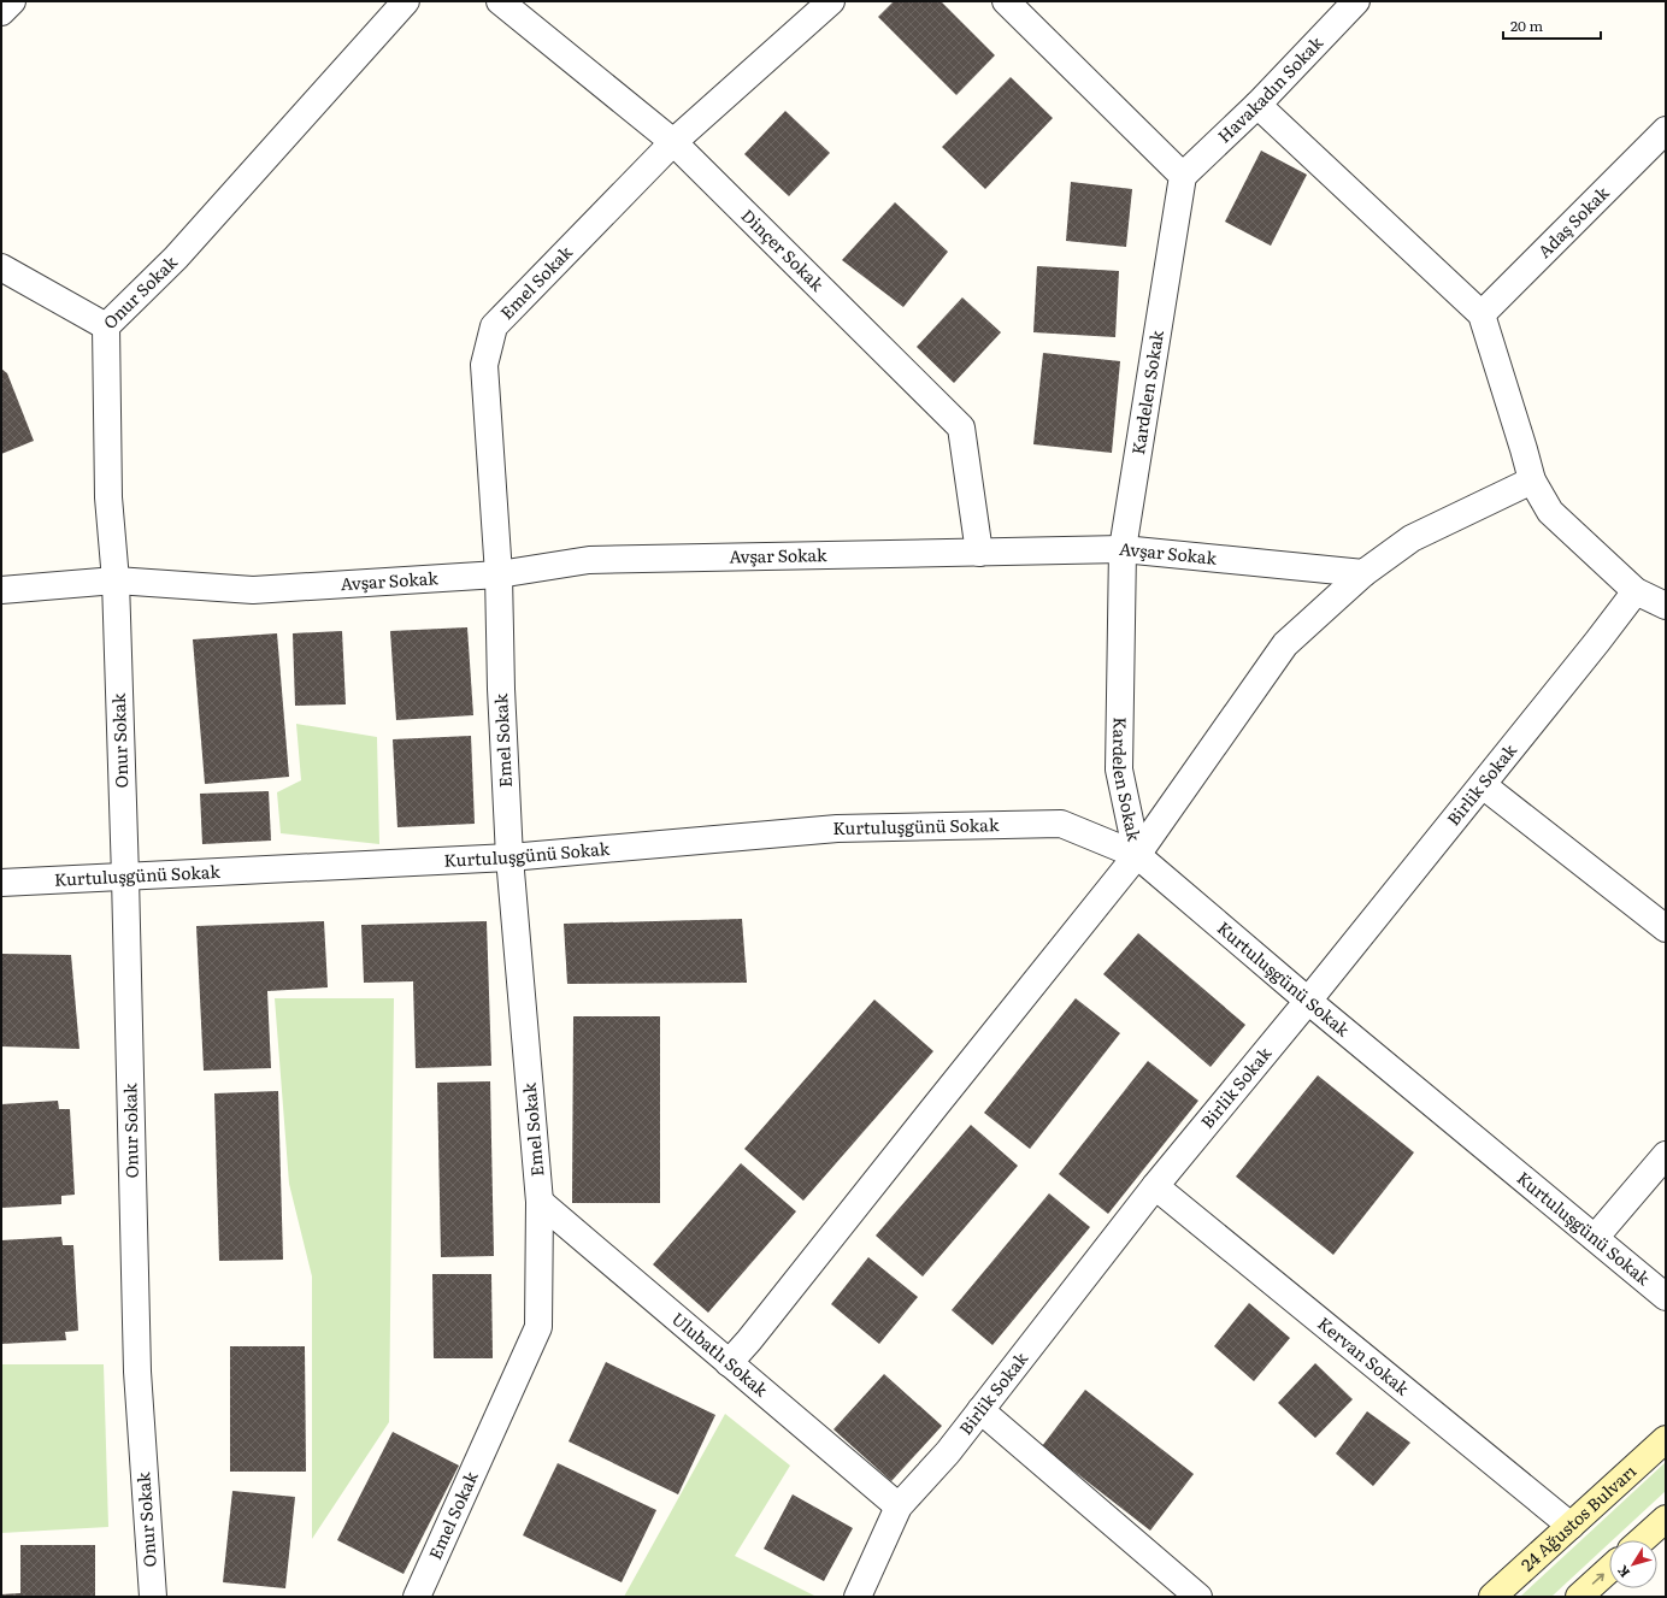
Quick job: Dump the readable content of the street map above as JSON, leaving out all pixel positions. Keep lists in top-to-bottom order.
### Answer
{
  "streets": {
    "main road": ["24 Ağustos Bulvarı"],
    "street": [
      "Havakadın Sokak",
      "Adaş Sokak",
      "Dinçer Sokak",
      "Emel Sokak",
      "Onur Sokak",
      "Kardelen Sokak",
      "Avşar Sokak",
      "Birlik Sokak",
      "Kurtuluşgünü Sokak",
      "Ulubatlı Sokak",
      "Kervan Sokak"
    ]
  },
  "crossings": [
    ["Havakadın Sokak", "Kardelen Sokak"],
    ["Dinçer Sokak", "Emel Sokak"],
    ["Dinçer Sokak", "Avşar Sokak"],
    ["Emel Sokak", "Avşar Sokak"],
    ["Emel Sokak", "Kurtuluşgünü Sokak"],
    ["Emel Sokak", "Ulubatlı Sokak"],
    ["Onur Sokak", "Avşar Sokak"],
    ["Onur Sokak", "Kurtuluşgünü Sokak"],
    ["Kardelen Sokak", "Avşar Sokak"],
    ["Kardelen Sokak", "Kurtuluşgünü Sokak"],
    ["Birlik Sokak", "Kurtuluşgünü Sokak"],
    ["Birlik Sokak", "Ulubatlı Sokak"],
    ["Birlik Sokak", "Kervan Sokak"],
    ["Kervan Sokak", "24 Ağustos Bulvarı"]
  ],
  "scale_bar": "20 m",
  "north": "bottom left"
}
